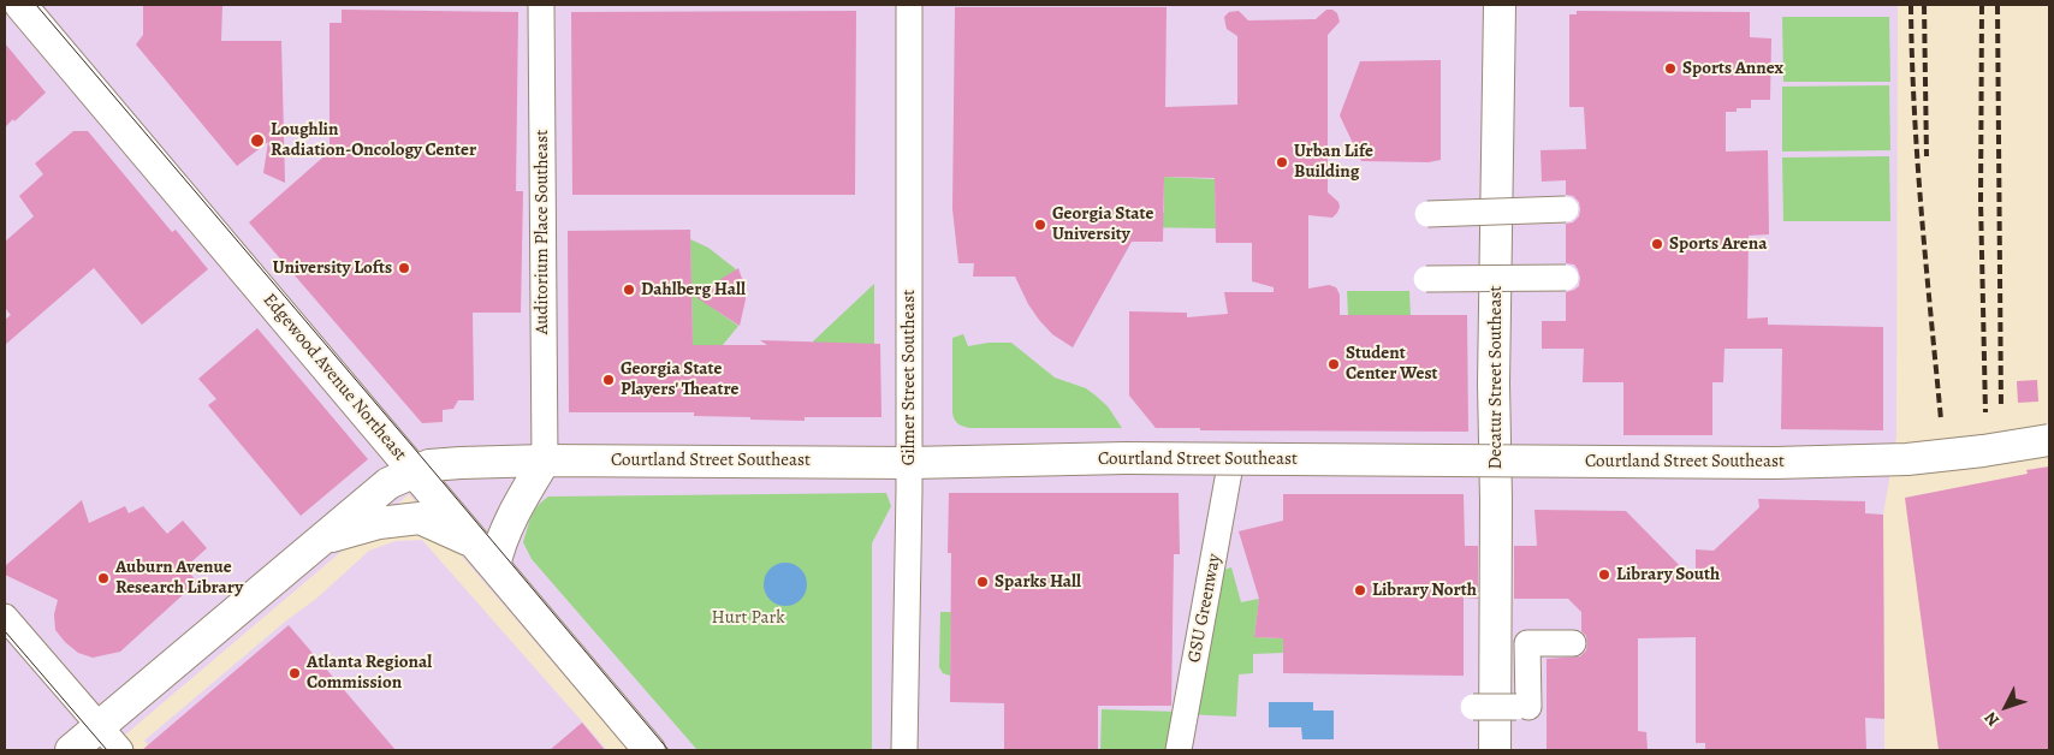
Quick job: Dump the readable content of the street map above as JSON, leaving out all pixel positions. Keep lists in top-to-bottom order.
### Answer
{
  "streets": {
    "main road": ["Edgewood Avenue Northeast", "Decatur Street Southeast", "Courtland Street Southeast"],
    "street": ["Auditorium Place Southeast", "Gilmer Street Southeast", "GSU Greenway"]
  },
  "crossings": [
    ["Auditorium Place Southeast", "Courtland Street Southeast"],
    ["Edgewood Avenue Northeast", "Courtland Street Southeast"],
    ["Gilmer Street Southeast", "Courtland Street Southeast"]
  ],
  "parks": ["Hurt Park"],
  "places": [
    "Sports Annex",
    "Loughlin Radiation-Oncology Center",
    "Urban Life Building",
    "Georgia State University",
    "Sports Arena",
    "University Lofts",
    "Dahlberg Hall",
    "Student Center West",
    "Georgia State Players' Theatre",
    "Library South",
    "Auburn Avenue Research Library",
    "Sparks Hall",
    "Library North",
    "Atlanta Regional Commission"
  ],
  "north": "bottom left"
}
